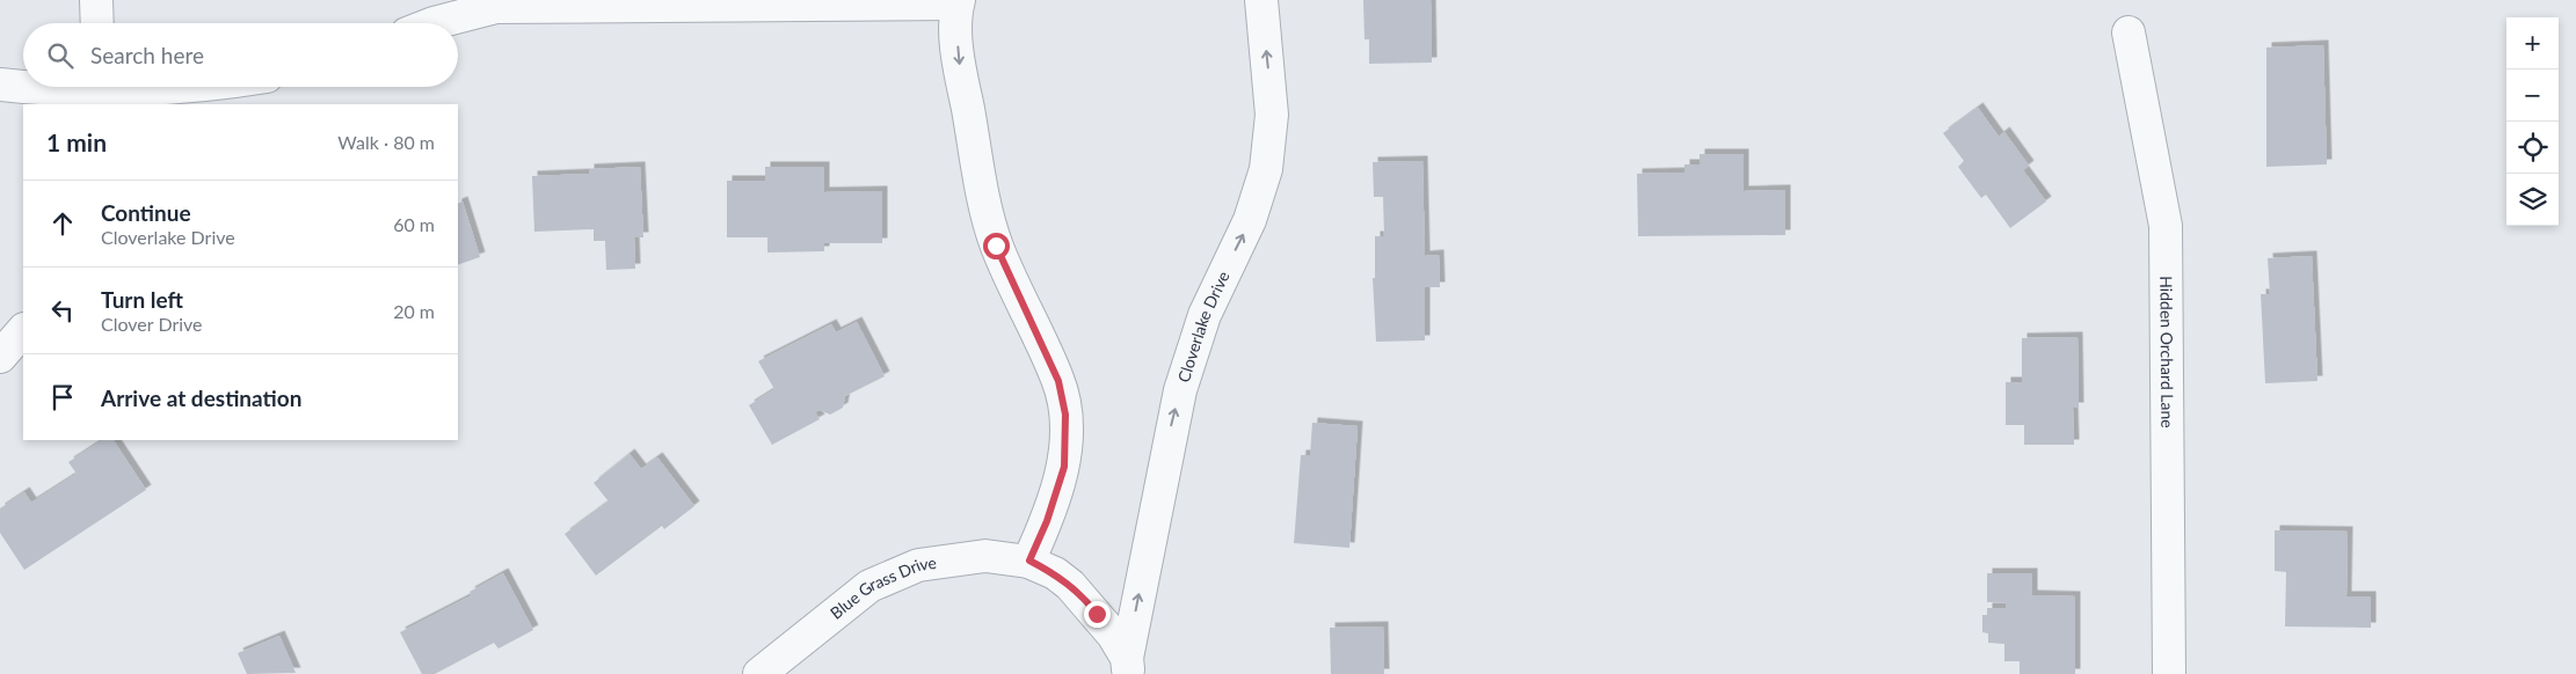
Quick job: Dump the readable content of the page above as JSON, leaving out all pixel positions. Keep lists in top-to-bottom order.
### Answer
{
  "streets": {
    "street": ["Cloverlake Drive", "Hidden Orchard Lane", "Blue Grass Drive"]
  },
  "page": {
    "map_buttons": ["+", "−"],
    "search": "Search here",
    "heading": ["1 min", "Walk · 80 m"],
    "list": [
      ["Continue", "Cloverlake Drive", "60 m"],
      ["Turn left", "Clover Drive", "20 m"],
      "Arrive at destination"
    ]
  }
}
